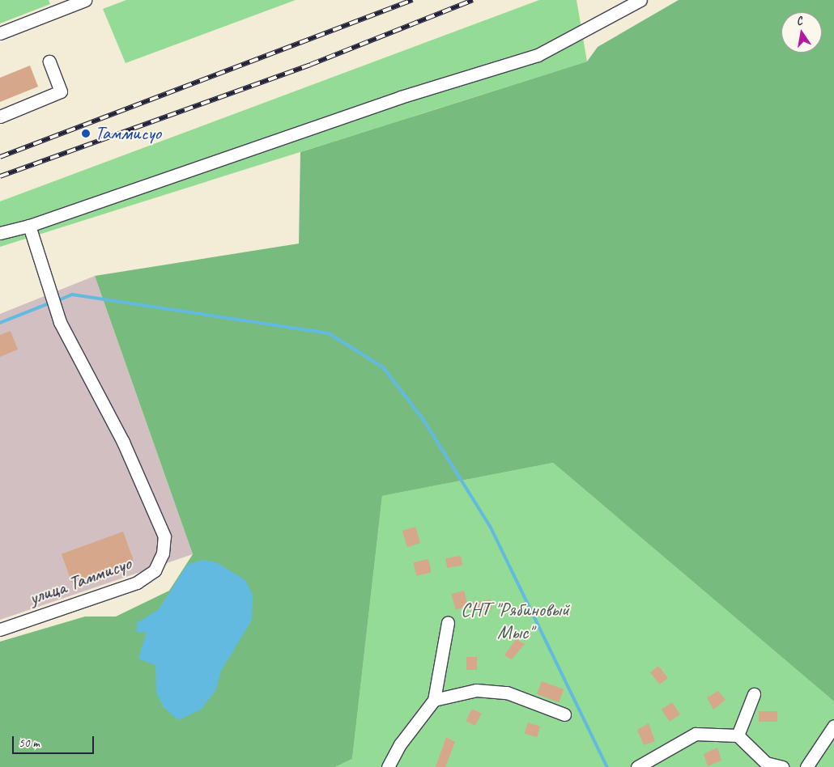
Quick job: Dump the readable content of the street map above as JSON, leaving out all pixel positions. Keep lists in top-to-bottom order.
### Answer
{
  "streets": {
    "street": ["улица Таммисуо"]
  },
  "parks": ["СНТ \"Рябиновый Мыс\""],
  "places": ["Таммисуо"],
  "scale_bar": "50 m",
  "north": "top"
}
